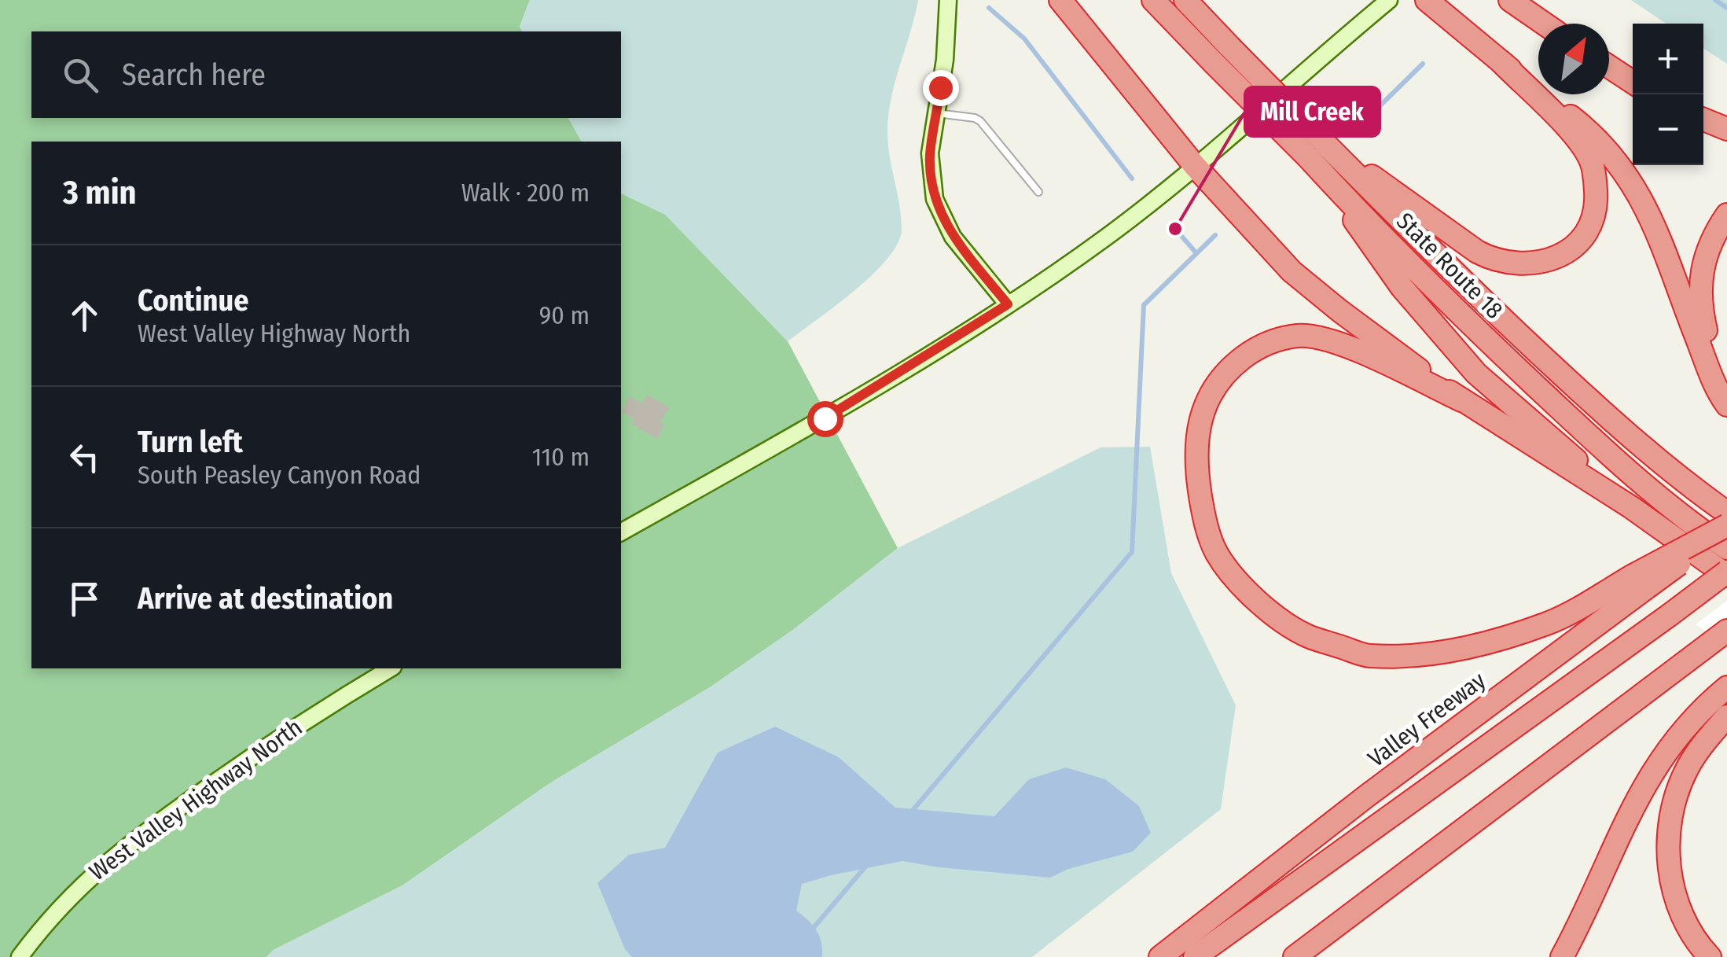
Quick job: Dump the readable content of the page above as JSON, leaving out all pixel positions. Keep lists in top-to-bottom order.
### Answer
{
  "streets": {
    "highway": ["State Route 18", "Valley Freeway"],
    "main road": ["West Valley Highway North"]
  },
  "places": ["Mill Creek"],
  "north": "top right",
  "page": {
    "map_buttons": ["+", "−"],
    "search": "Search here",
    "heading": ["3 min", "Walk · 200 m"],
    "list": [
      ["Continue", "West Valley Highway North", "90 m"],
      ["Turn left", "South Peasley Canyon Road", "110 m"],
      "Arrive at destination"
    ]
  }
}
